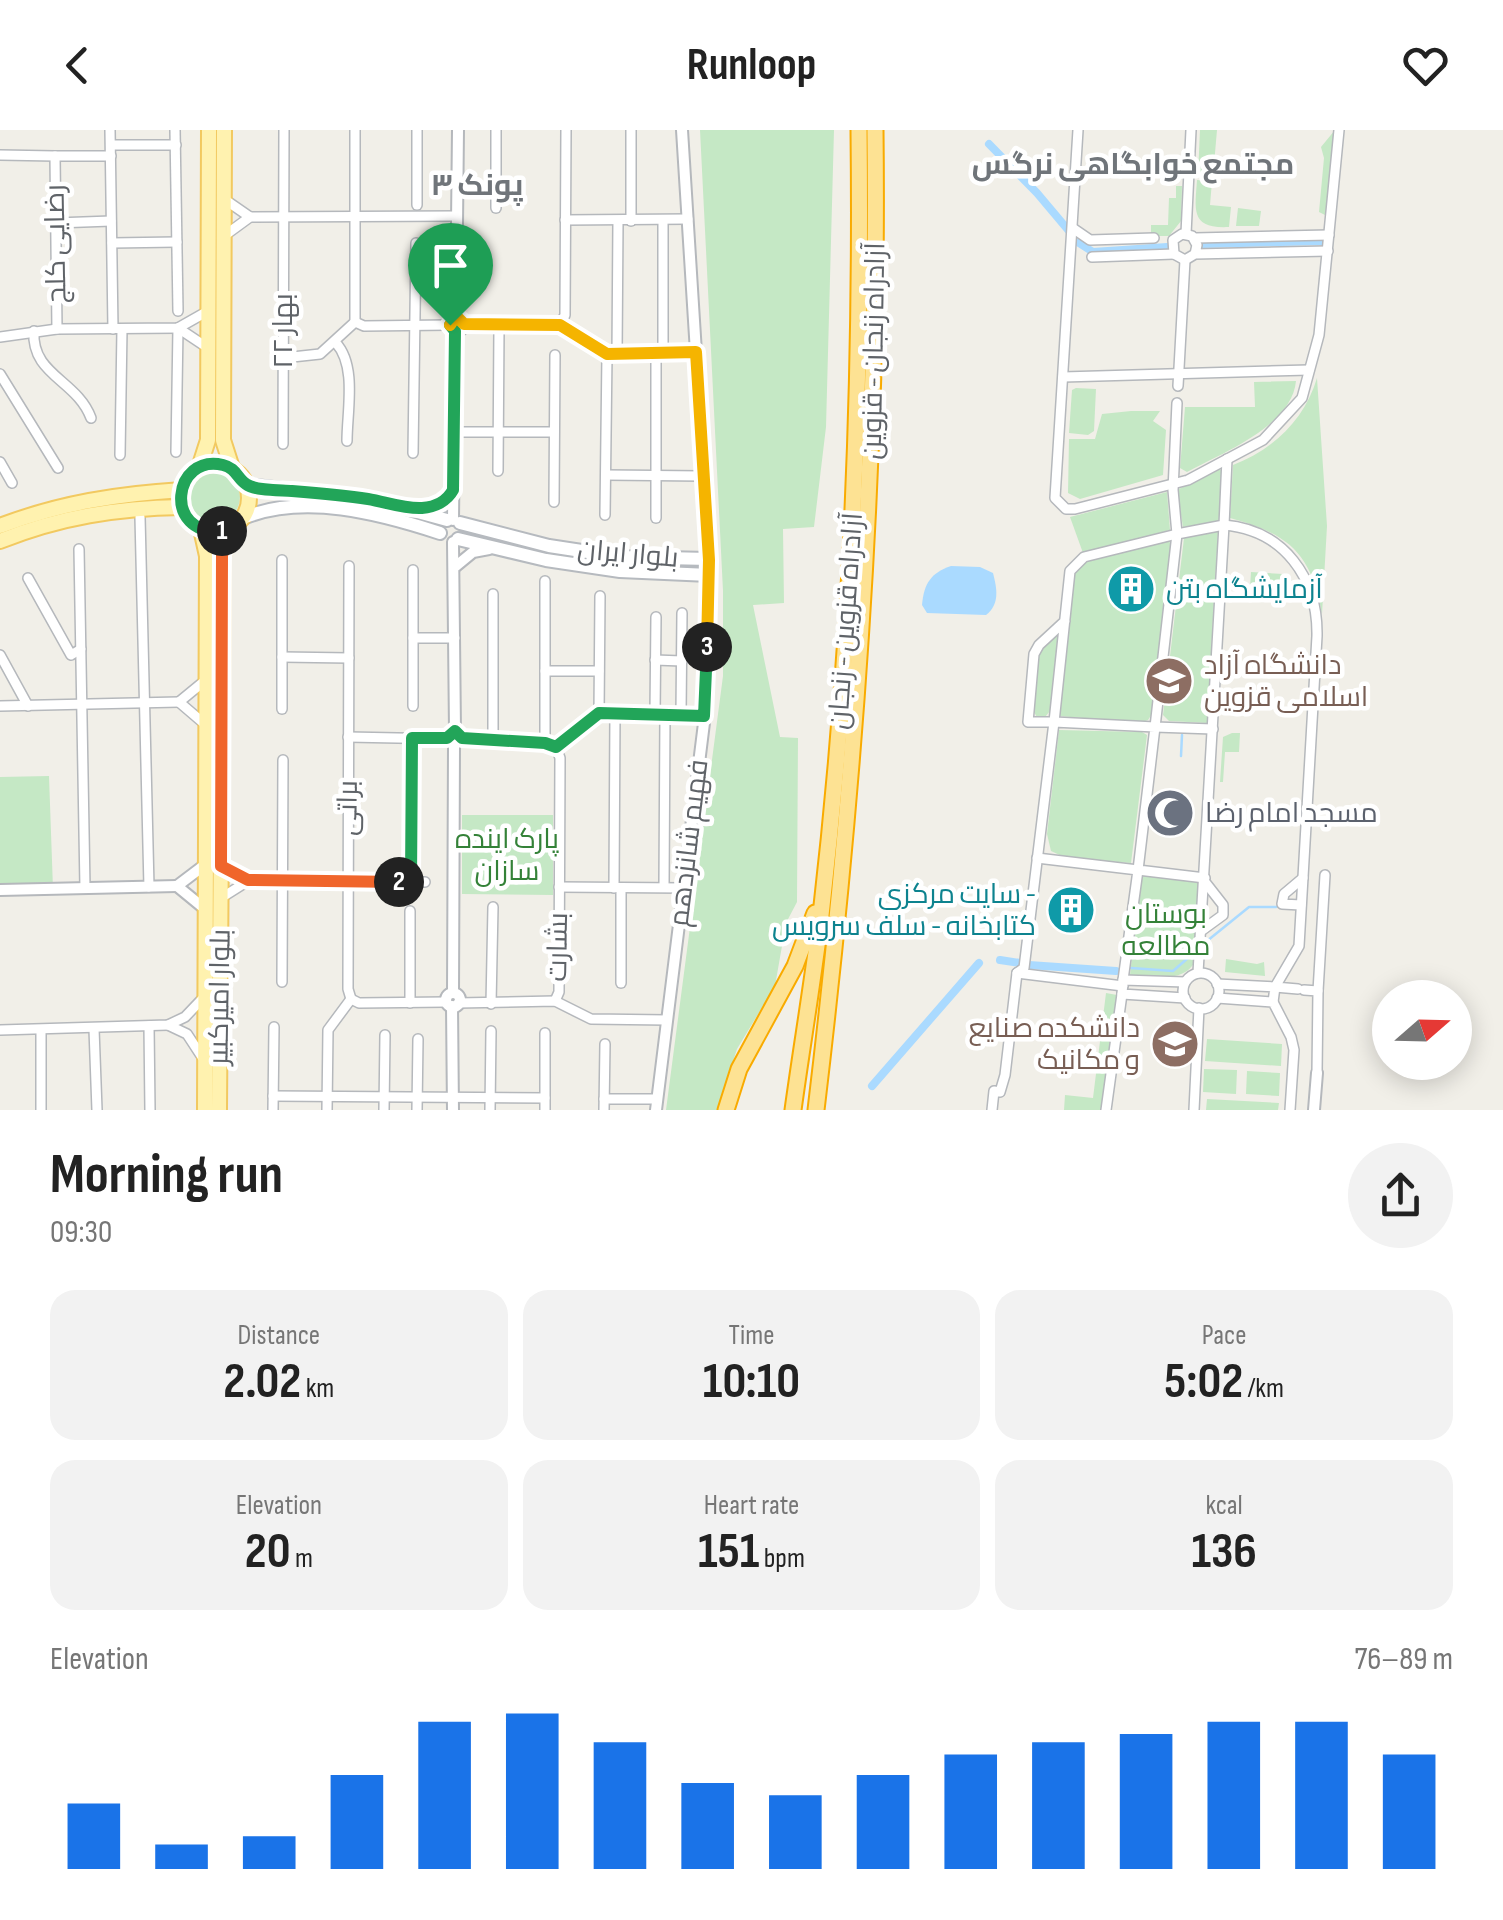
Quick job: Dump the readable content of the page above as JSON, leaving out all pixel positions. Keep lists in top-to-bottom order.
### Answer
{
  "streets": {
    "highway": ["آزادراه زنجان - قزوین", "آزادراه قزوین - زنجان"],
    "main road": ["بلوار ایران", "بلوار امیرکبیر"],
    "street": [
      "رضایی کلج",
      "بهار ۲۲",
      "براتی",
      "فهیم شانزدهم",
      "بشارت"
    ]
  },
  "crossings": [
    ["بلوار ایران", "فهیم شانزدهم"],
    ["بلوار ایران", "بلوار امیرکبیر"]
  ],
  "districts": ["مجتمع خوابگاهی نرگس", "پونک ۳"],
  "parks": ["پارک اینده سازان", "بوستان مطالعه"],
  "places": {
    "building": ["آزمایشگاه بتن", "سایت مرکزی - کتابخانه - سلف سرویس"],
    "school or university": ["دانشگاه آزاد اسلامی قزوین", "دانشکده صنایع و مکانیک"],
    "mosque": ["مسجد امام رضا"]
  },
  "north": "right",
  "page": {
    "header": "Runloop",
    "pins": ["1", "3", "2"],
    "heading": ["Morning run", "09:30"],
    "stats": [
      ["Distance", "2.02 km"],
      ["Time", "10:10"],
      ["Pace", "5:02 /km"],
      ["Elevation", "20 m"],
      ["Heart rate", "151 bpm"],
      ["kcal", "136"]
    ],
    "chart": ["Elevation", "76–89 m"]
  }
}
